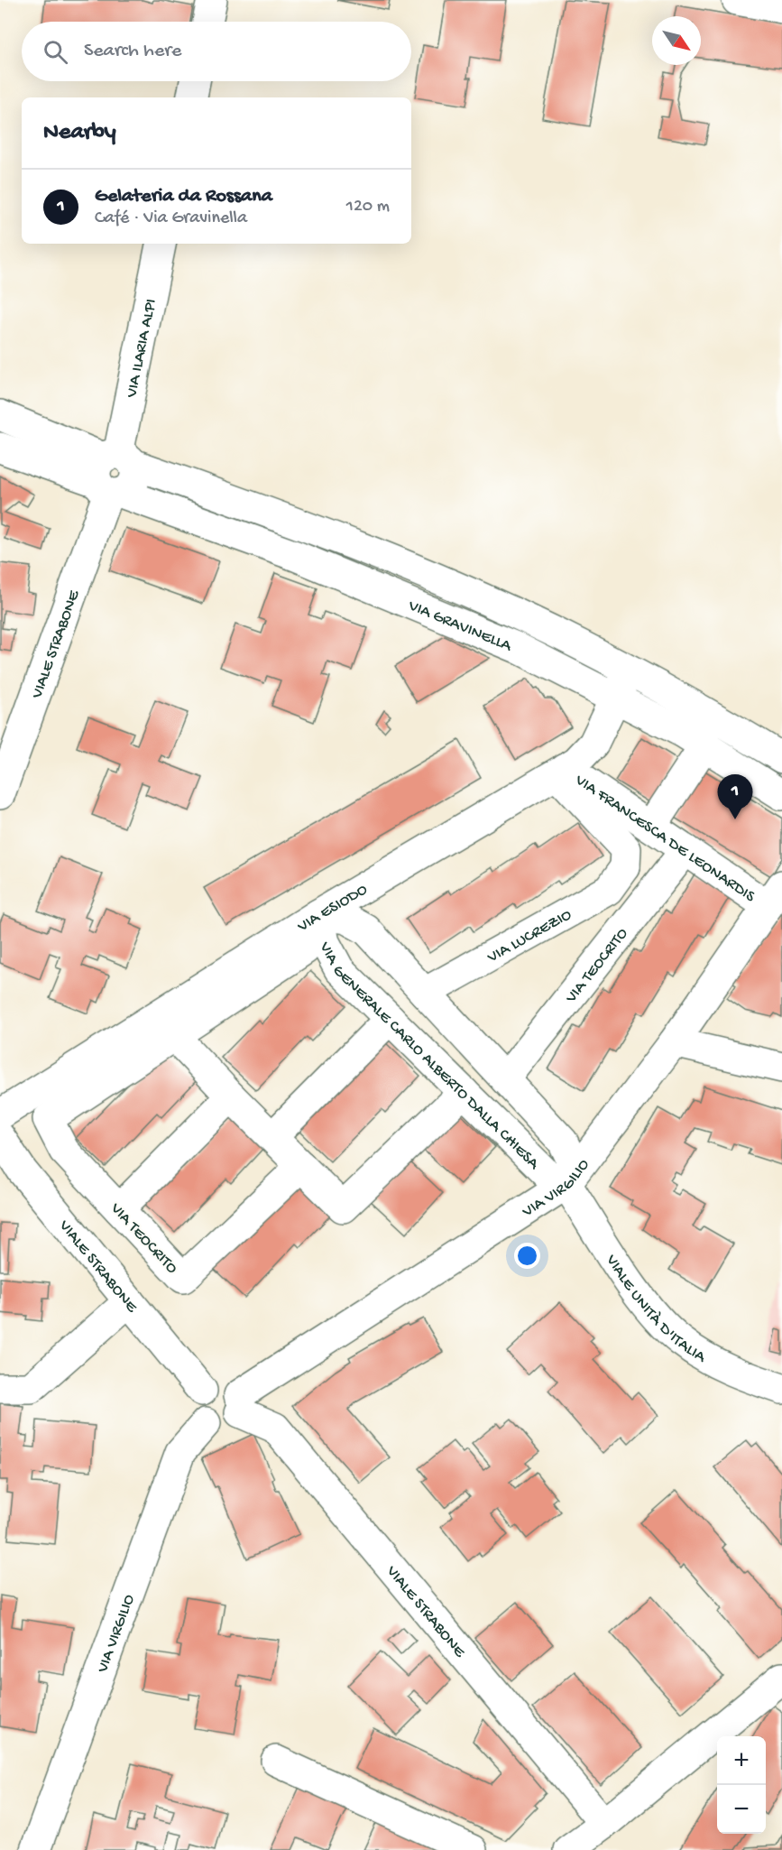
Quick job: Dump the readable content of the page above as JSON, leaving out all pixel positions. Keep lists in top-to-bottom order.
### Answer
{
  "streets": {
    "street": [
      "VIA ILARIA ALPI",
      "VIA GRAVINELLA",
      "VIALE STRABONE",
      "VIA FRANCESCA DE LEONARDIS",
      "VIA ESIODO",
      "VIA LUCREZIO",
      "VIA TEOCRITO",
      "VIA GENERALE CARLO ALBERTO DALLA CHIESA",
      "VIA VIRGILIO",
      "VIALE UNITÀ D'ITALIA"
    ]
  },
  "crossings": [
    ["VIA ILARIA ALPI", "VIA GRAVINELLA"],
    ["VIA ILARIA ALPI", "VIALE STRABONE"],
    ["VIA GRAVINELLA", "VIALE STRABONE"],
    ["VIA GRAVINELLA", "VIA ESIODO"],
    ["VIALE STRABONE", "VIA VIRGILIO"],
    ["VIA FRANCESCA DE LEONARDIS", "VIA ESIODO"],
    ["VIA FRANCESCA DE LEONARDIS", "VIA LUCREZIO"],
    ["VIA FRANCESCA DE LEONARDIS", "VIA TEOCRITO"],
    ["VIA FRANCESCA DE LEONARDIS", "VIA VIRGILIO"],
    ["VIA ESIODO", "VIA TEOCRITO"],
    ["VIA ESIODO", "VIA GENERALE CARLO ALBERTO DALLA CHIESA"],
    ["VIA LUCREZIO", "VIA GENERALE CARLO ALBERTO DALLA CHIESA"],
    ["VIA TEOCRITO", "VIA GENERALE CARLO ALBERTO DALLA CHIESA"],
    ["VIA GENERALE CARLO ALBERTO DALLA CHIESA", "VIA VIRGILIO"],
    ["VIA GENERALE CARLO ALBERTO DALLA CHIESA", "VIALE UNITÀ D'ITALIA"],
    ["VIA VIRGILIO", "VIALE UNITÀ D'ITALIA"]
  ],
  "north": "bottom right",
  "page": {
    "search": "Search here",
    "heading": "Nearby",
    "list": [
      {
        "mark": "1",
        "name": "Gelateria da Rossana",
        "note": "Café · Via Gravinella",
        "value": "120 m"
      }
    ],
    "pins": "1",
    "map_buttons": ["+", "−"]
  }
}
